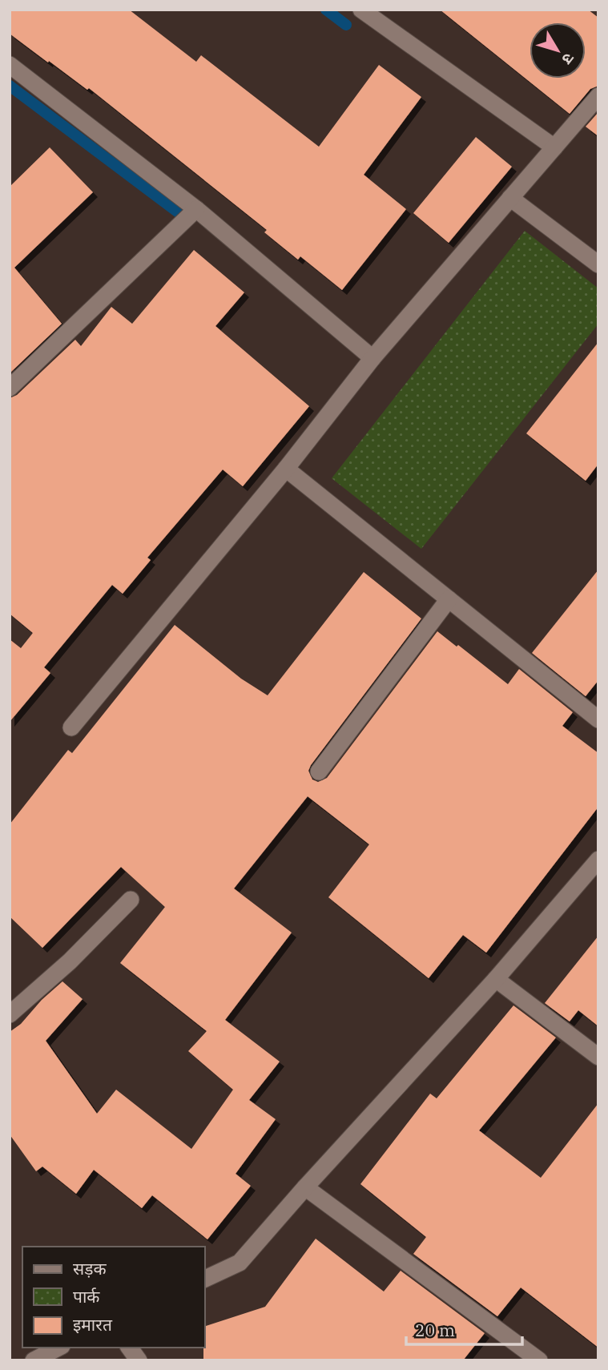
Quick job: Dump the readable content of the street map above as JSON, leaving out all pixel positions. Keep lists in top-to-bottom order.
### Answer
{
  "legend": ["सड़क", "पार्क", "इमारत"],
  "scale_bar": "20 m",
  "north": "bottom right"
}
